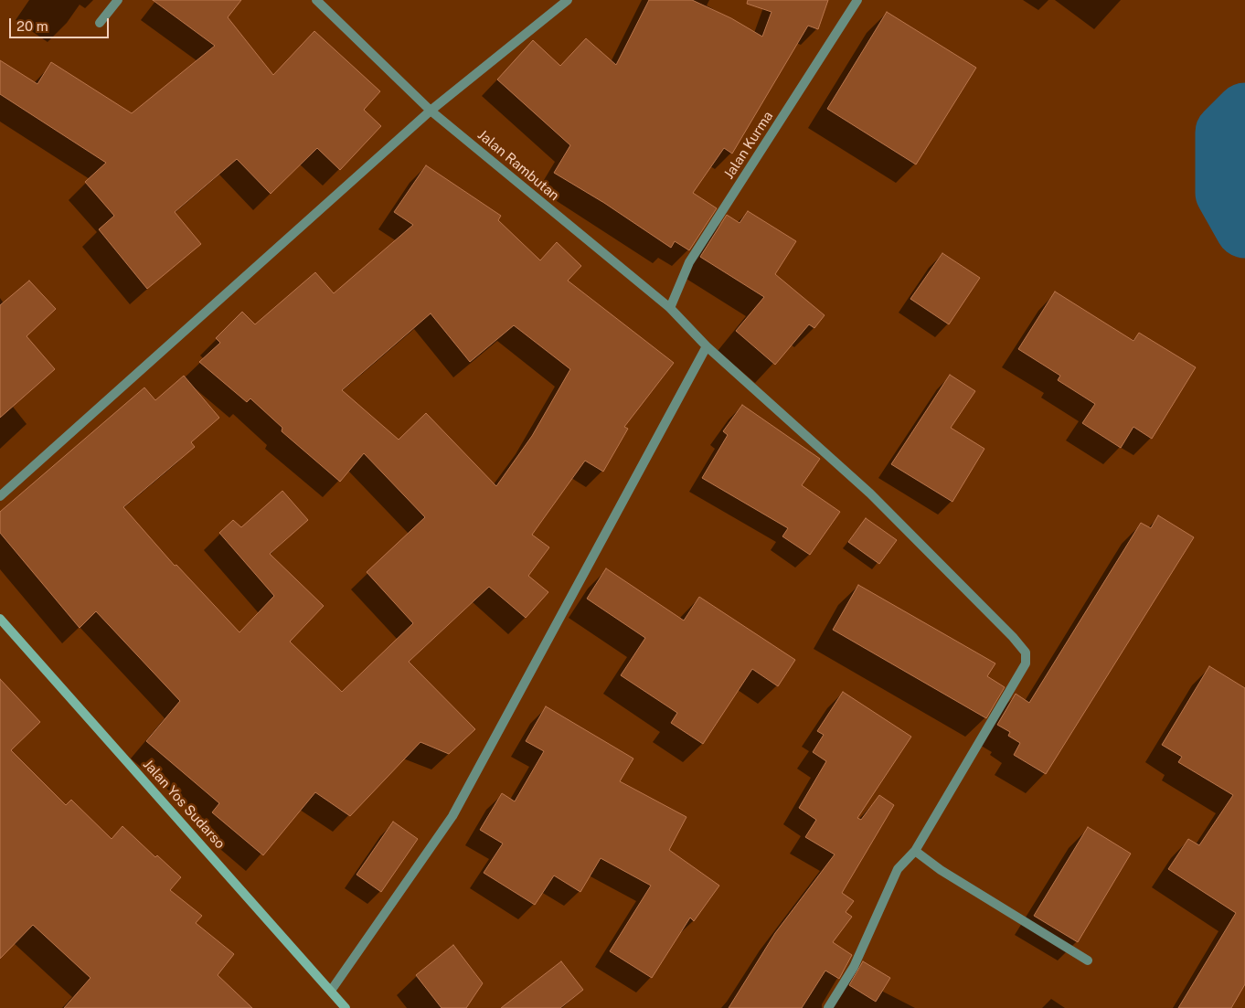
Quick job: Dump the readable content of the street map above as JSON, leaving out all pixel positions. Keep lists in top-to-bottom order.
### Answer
{
  "streets": {
    "street": ["Jalan Kurma", "Jalan Rambutan", "Jalan Yos Sudarso"]
  },
  "crossings": [
    ["Jalan Kurma", "Jalan Rambutan"]
  ],
  "scale_bar": "20 m"
}
